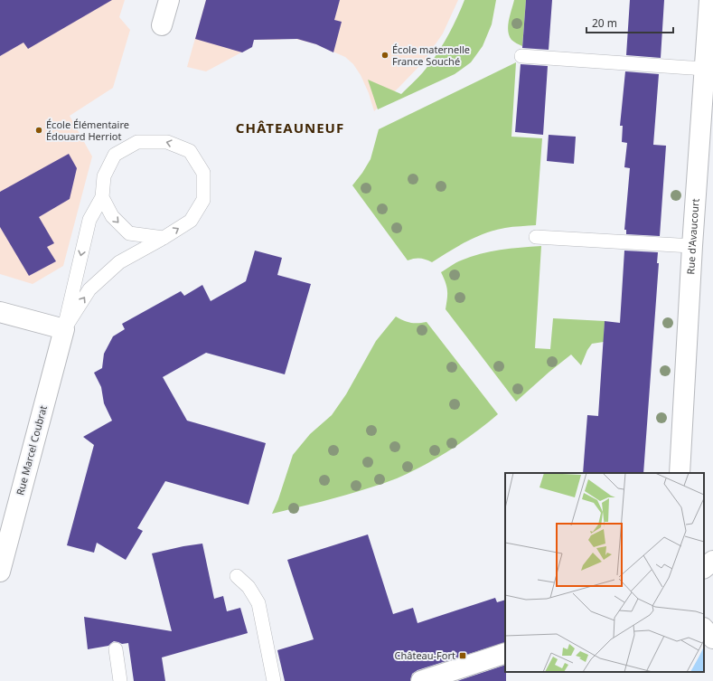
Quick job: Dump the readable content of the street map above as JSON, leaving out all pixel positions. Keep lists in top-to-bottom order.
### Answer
{
  "streets": {
    "street": ["Rue d'Avaucourt", "Rue Marcel Coubrat"]
  },
  "districts": ["CHÂTEAUNEUF"],
  "places": {
    "other": ["École maternelle France Souché", "École Élémentaire Édouard Herriot"],
    "transit": ["Château-Fort"]
  },
  "scale_bar": "20 m"
}
